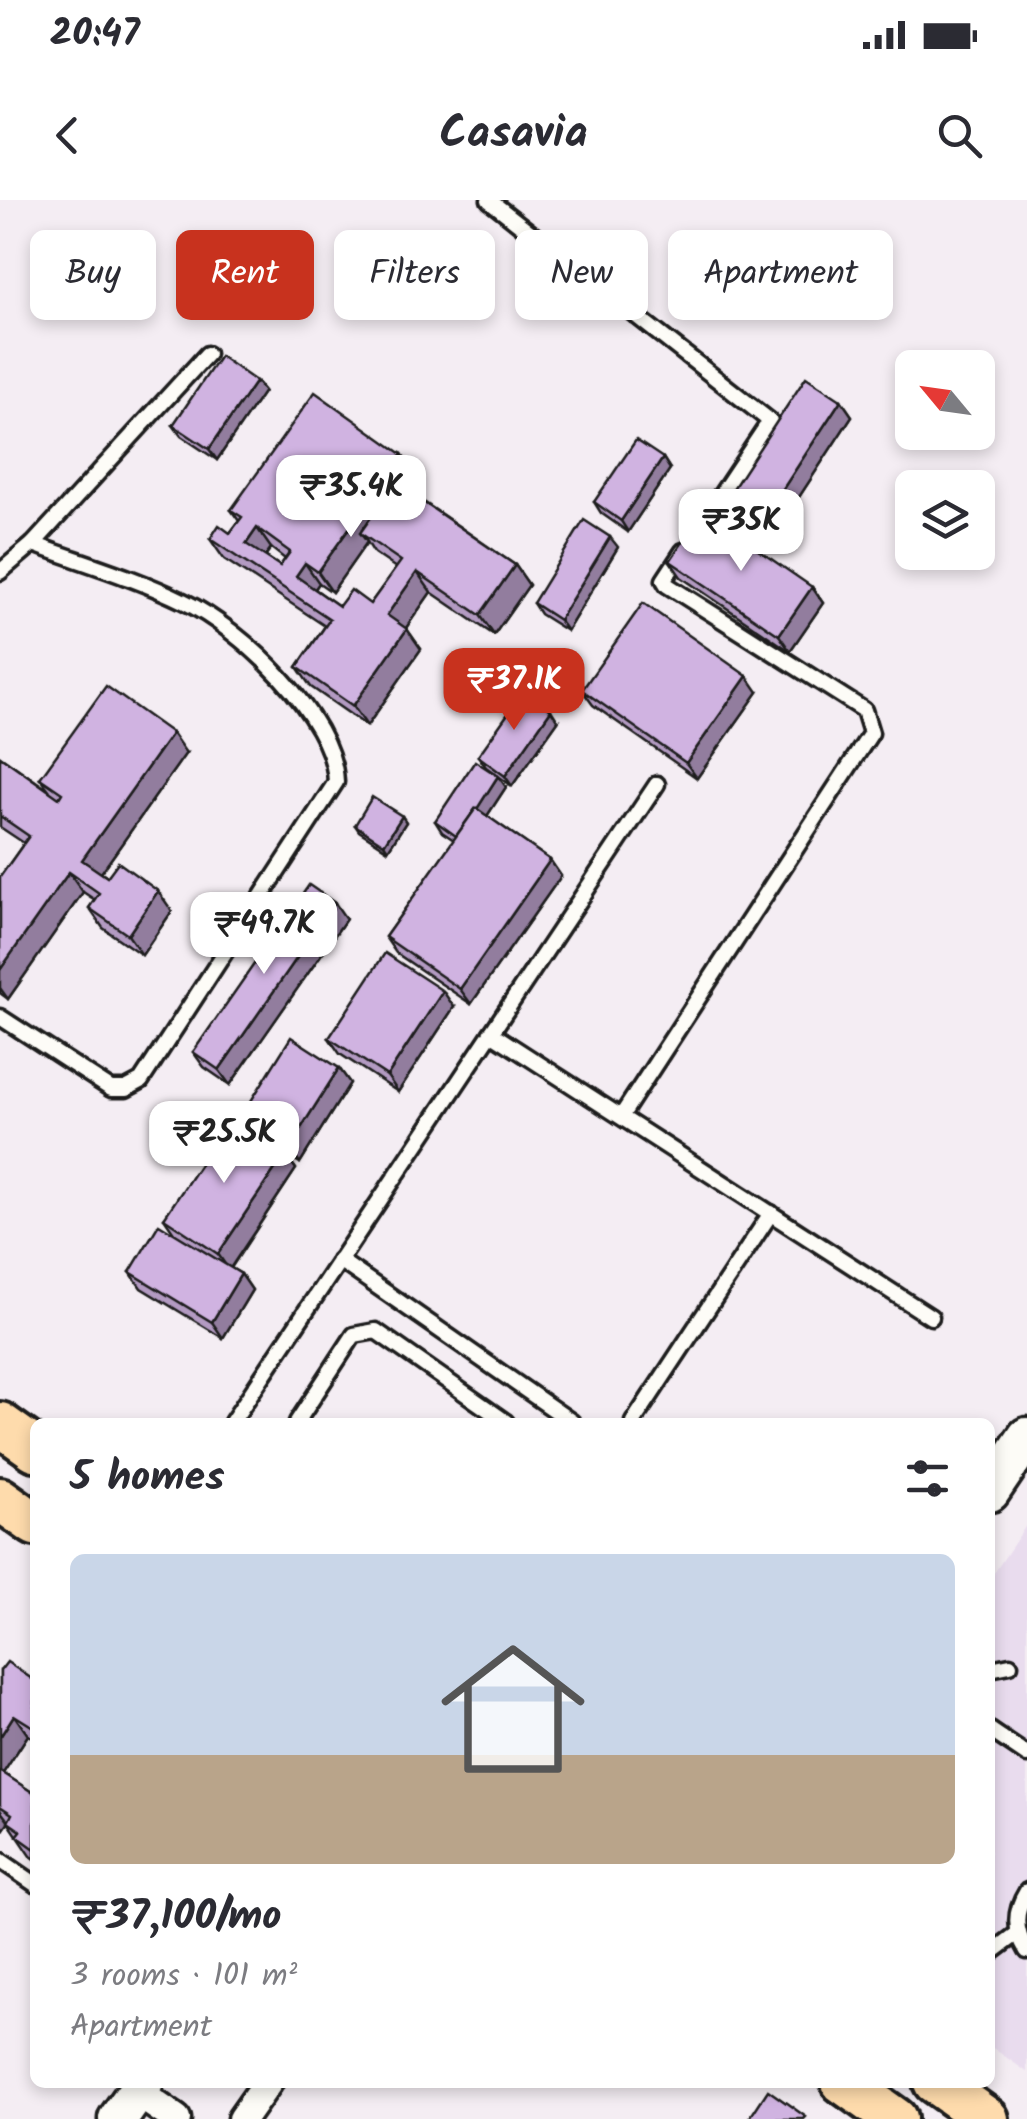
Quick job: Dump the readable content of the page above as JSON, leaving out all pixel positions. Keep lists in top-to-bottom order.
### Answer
{
  "north": "top left",
  "page": {
    "status": "20:47",
    "header": "Casavia",
    "chip": [
      "Buy",
      "Rent",
      "Filters",
      "New",
      "Apartment"
    ],
    "price": [
      "₹35.4K",
      "₹35K",
      "₹37.1K",
      "₹49.7K",
      "₹25.5K"
    ],
    "heading": "5 homes",
    "list": [
      {
        "name": "₹37,100/mo",
        "note": "3 rooms · 101 m² · Apartment"
      }
    ]
  }
}
